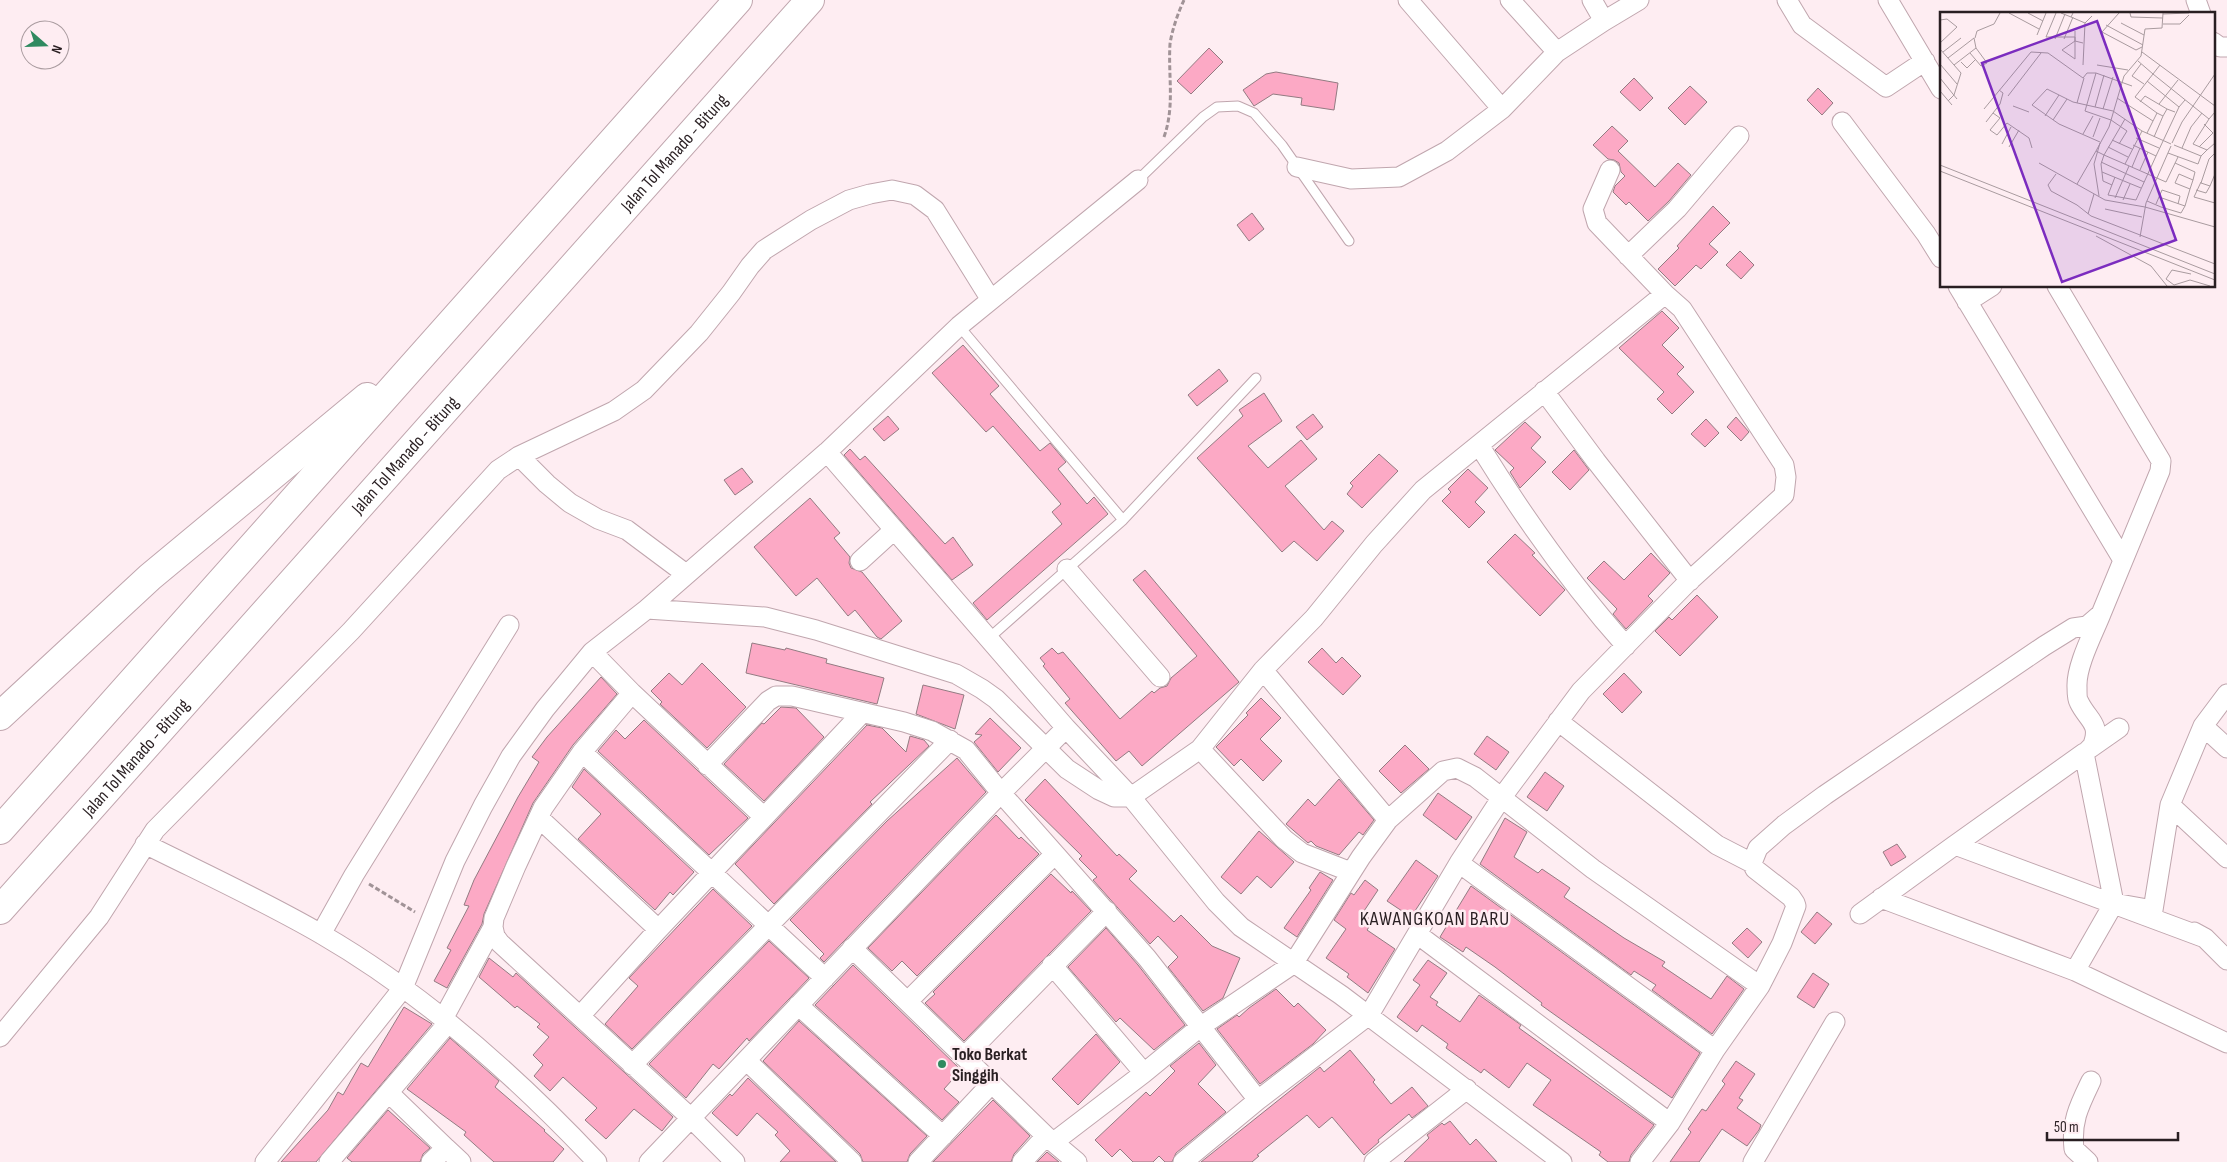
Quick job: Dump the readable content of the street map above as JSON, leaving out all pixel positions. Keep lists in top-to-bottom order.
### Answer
{
  "streets": {
    "highway": ["Jalan Tol Manado - Bitung"]
  },
  "districts": ["KAWANGKOAN BARU"],
  "places": ["Toko Berkat Singgih"],
  "scale_bar": "50 m",
  "north": "right"
}
